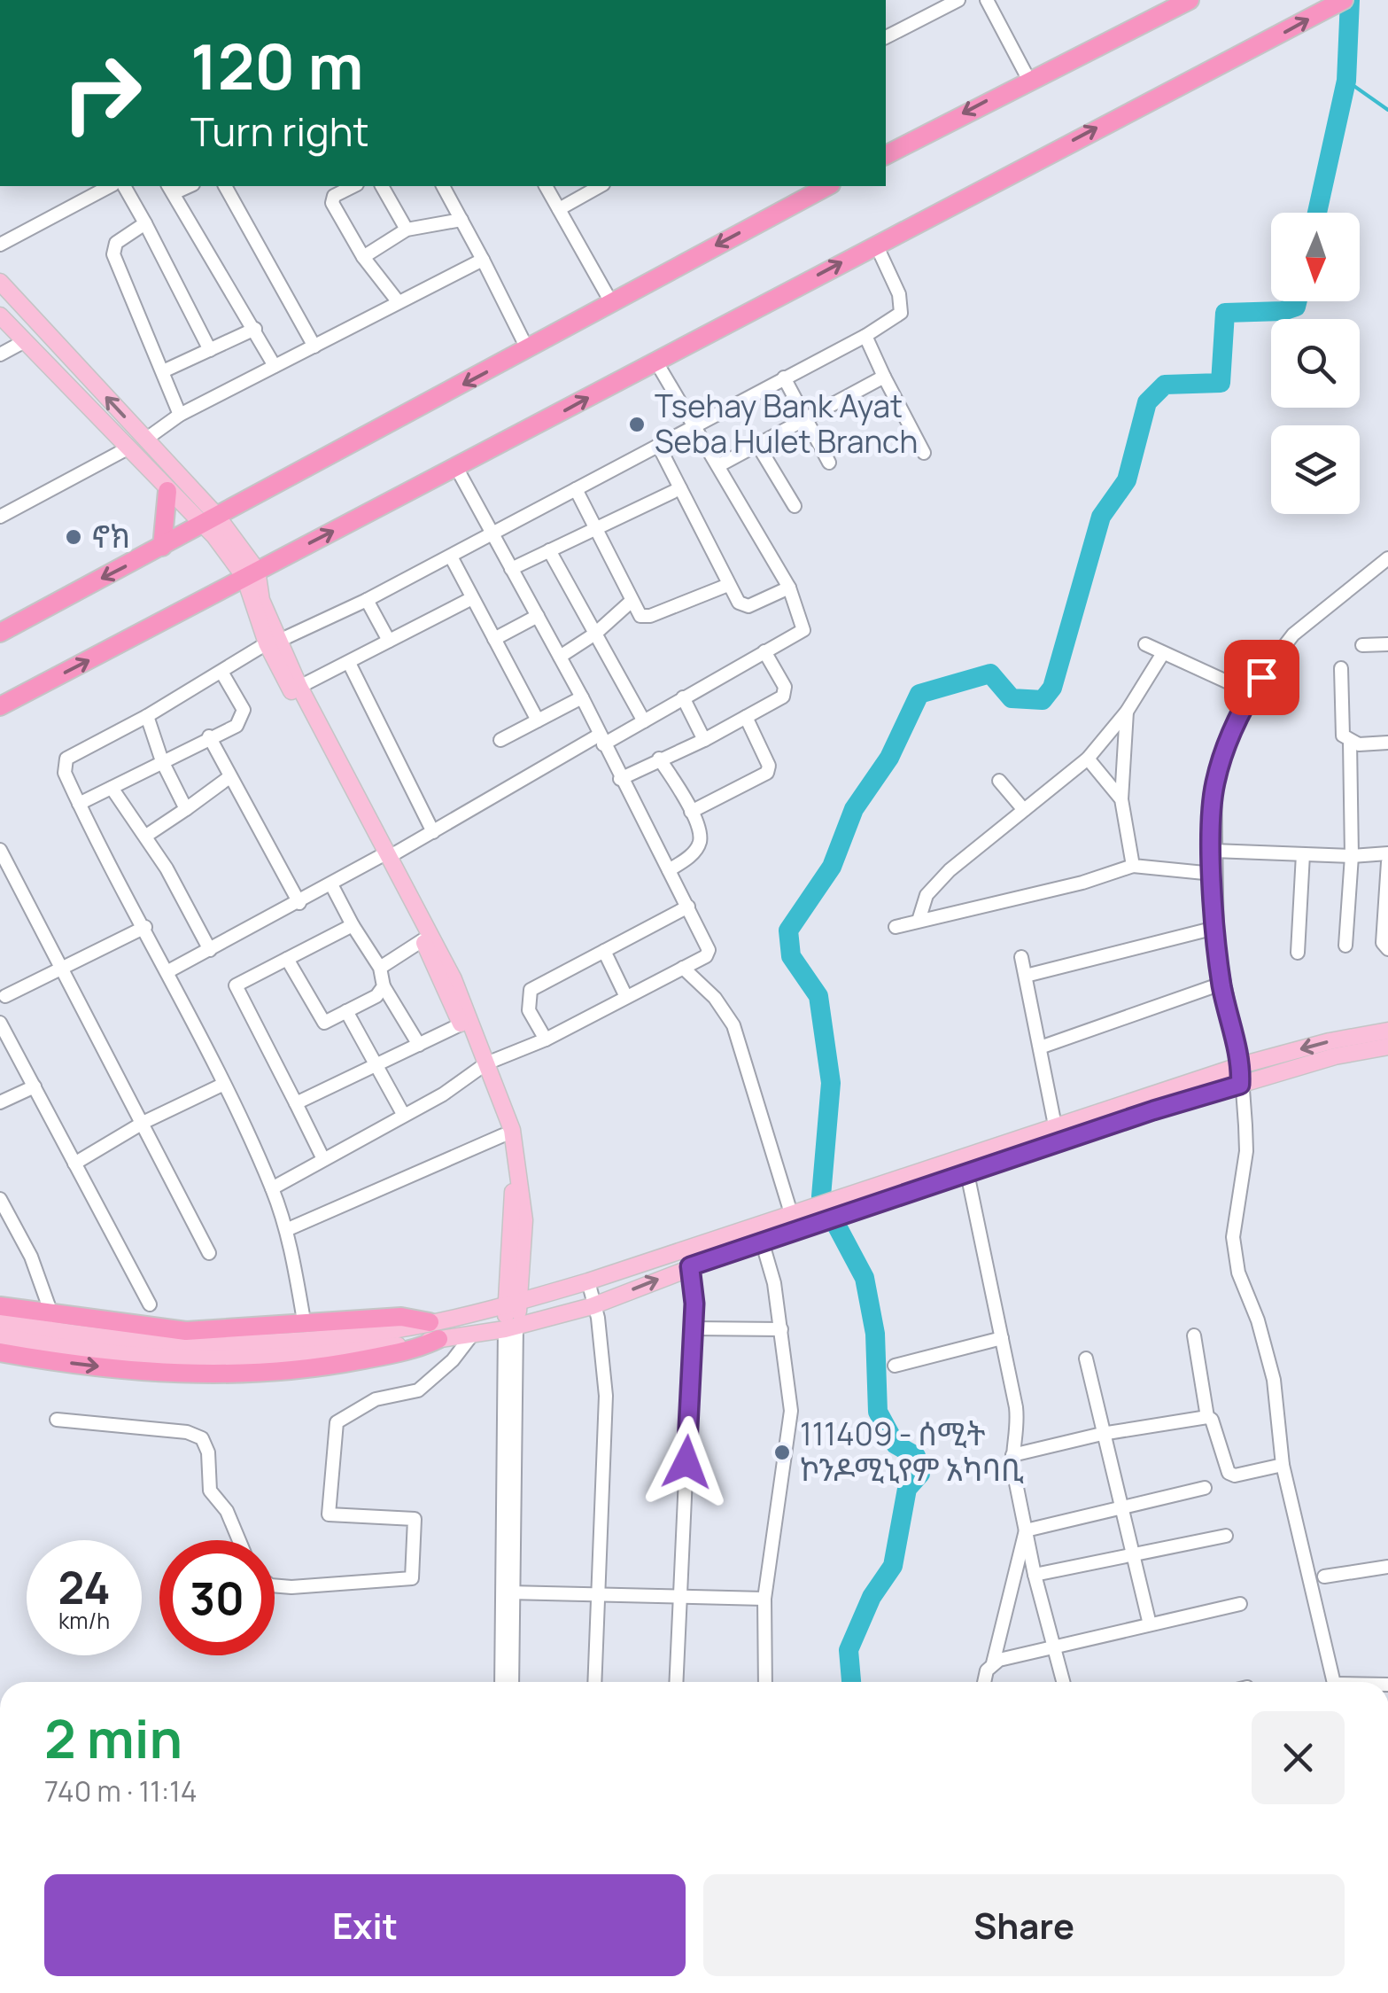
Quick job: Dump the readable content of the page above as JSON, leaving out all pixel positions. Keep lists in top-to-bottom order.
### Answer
{
  "places": ["Tsehay Bank Ayat Seba Hulet Branch", "ኖክ", "111409 - ሰሚት ኮንዶሚኒየም አካባቢ"],
  "north": "bottom",
  "page": {
    "turn": ["120 m", "Turn right"],
    "speed": "24 km/h",
    "limit": "30",
    "heading": ["2 min", "740 m · 11:14"],
    "buttons": ["Exit", "Share"]
  }
}
